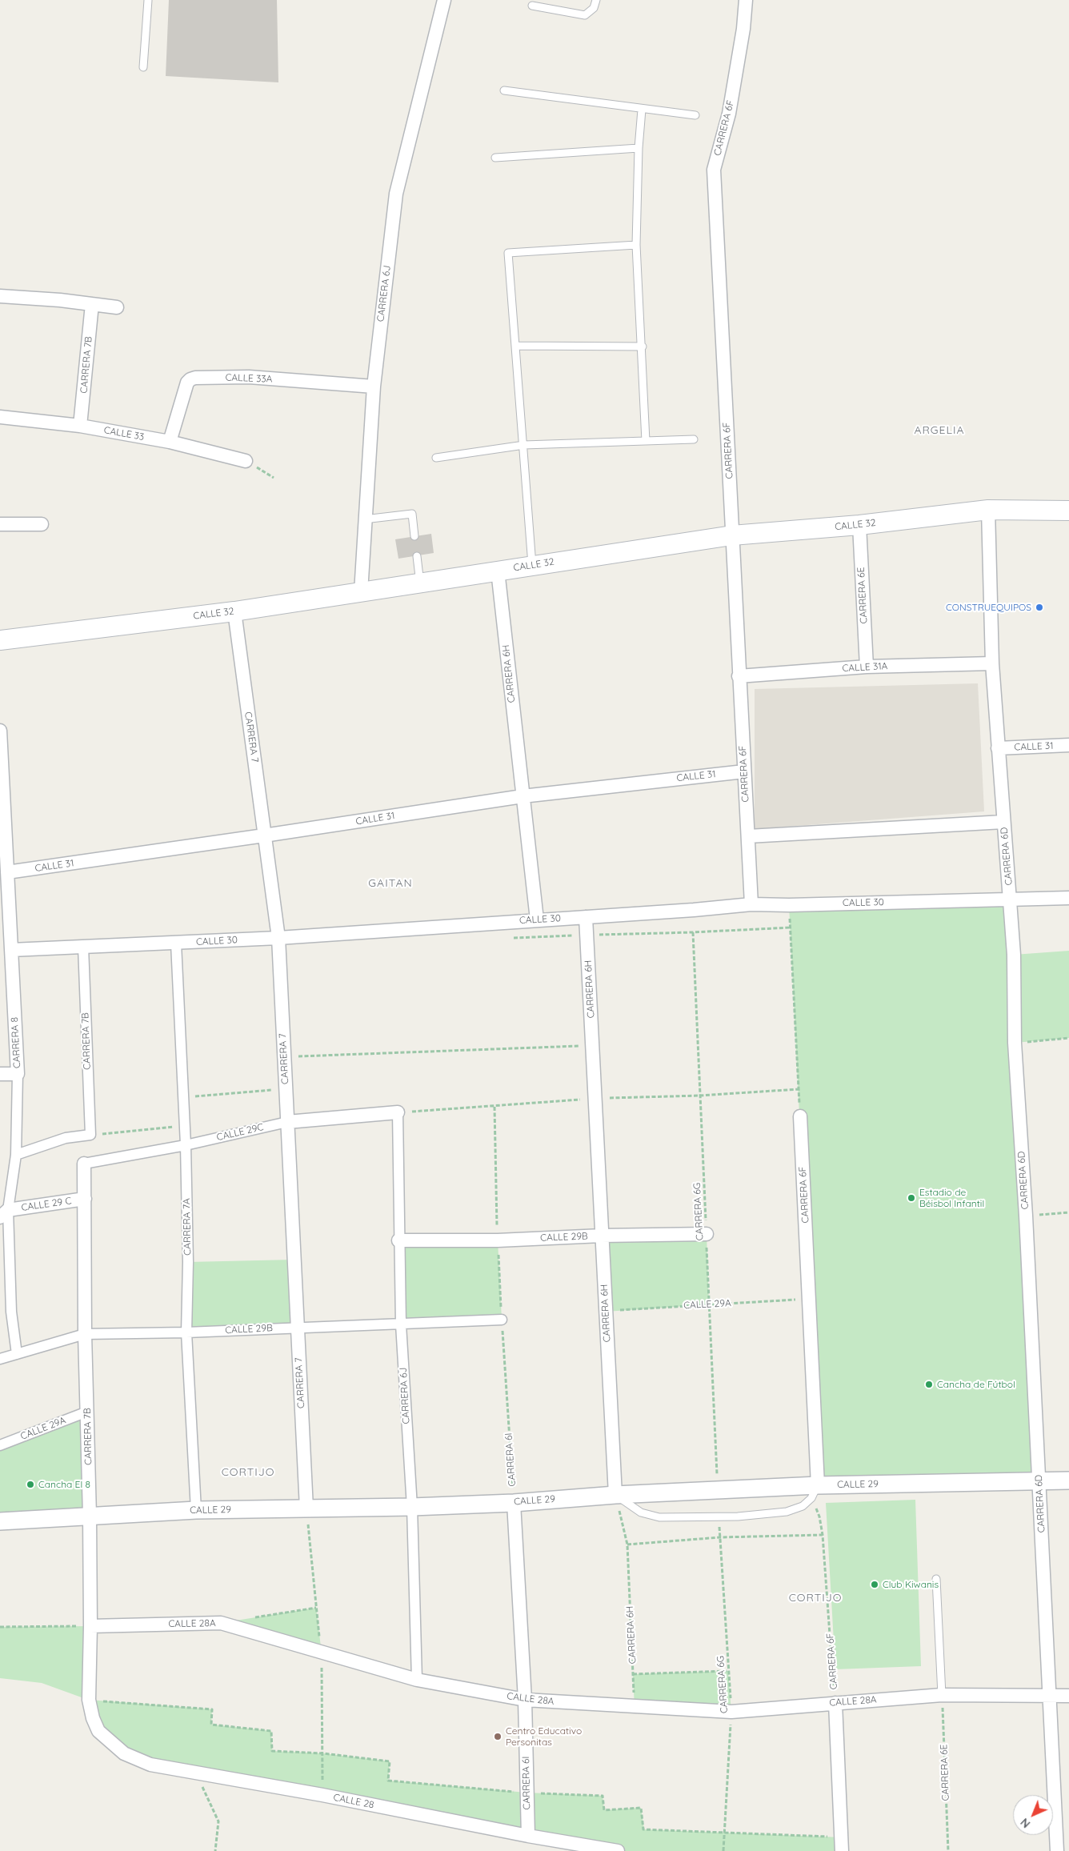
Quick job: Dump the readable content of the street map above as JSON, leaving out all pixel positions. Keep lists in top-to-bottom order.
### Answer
{
  "streets": {
    "main road": ["CALLE 32"],
    "street": [
      "CARRERA 6F",
      "CARRERA 6J",
      "CARRERA 7B",
      "CALLE 33A",
      "CALLE 33",
      "CARRERA 6E",
      "CALLE 31A",
      "CARRERA 6H",
      "CARRERA 7",
      "CALLE 31",
      "CARRERA 6D",
      "CALLE 30",
      "CARRERA 8",
      "CALLE 29C",
      "CALLE 29 C",
      "CARRERA 7A",
      "CALLE 29B",
      "CALLE 29A",
      "CARRERA 6I",
      "CALLE 29",
      "CALLE 28A",
      "CALLE 28"
    ],
    "path": ["CARRERA 6G"]
  },
  "crossings": [
    ["CARRERA 6F", "CALLE 32"],
    ["CARRERA 6F", "CALLE 31A"],
    ["CARRERA 6F", "CALLE 31"],
    ["CARRERA 6F", "CALLE 30"],
    ["CARRERA 6F", "CALLE 29A"],
    ["CARRERA 6F", "CALLE 29"],
    ["CARRERA 6F", "CALLE 28A"],
    ["CARRERA 6J", "CALLE 33A"],
    ["CARRERA 6J", "CALLE 32"],
    ["CARRERA 6J", "CALLE 29C"],
    ["CARRERA 6J", "CALLE 29B"],
    ["CARRERA 6J", "CALLE 29"],
    ["CARRERA 6J", "CALLE 28A"],
    ["CARRERA 7B", "CALLE 33"],
    ["CARRERA 7B", "CALLE 30"],
    ["CARRERA 7B", "CALLE 29C"],
    ["CARRERA 7B", "CALLE 29 C"],
    ["CARRERA 7B", "CALLE 29B"],
    ["CARRERA 7B", "CALLE 29A"],
    ["CARRERA 7B", "CALLE 29"],
    ["CARRERA 7B", "CALLE 28A"],
    ["CARRERA 7B", "CALLE 28"],
    ["CALLE 33A", "CALLE 33"],
    ["CALLE 32", "CARRERA 6E"],
    ["CALLE 32", "CARRERA 6H"],
    ["CALLE 32", "CARRERA 7"],
    ["CALLE 32", "CARRERA 6D"],
    ["CARRERA 6E", "CALLE 31A"],
    ["CARRERA 6E", "CALLE 28A"],
    ["CALLE 31A", "CARRERA 6D"],
    ["CARRERA 6H", "CALLE 31"],
    ["CARRERA 6H", "CALLE 30"],
    ["CARRERA 6H", "CALLE 29B"],
    ["CARRERA 6H", "CALLE 29A"],
    ["CARRERA 6H", "CALLE 29"],
    ["CARRERA 6H", "CALLE 28A"],
    ["CARRERA 7", "CALLE 31"],
    ["CARRERA 7", "CALLE 30"],
    ["CARRERA 7", "CALLE 29C"],
    ["CARRERA 7", "CALLE 29B"],
    ["CARRERA 7", "CALLE 29"],
    ["CALLE 31", "CARRERA 6D"],
    ["CALLE 31", "CARRERA 8"],
    ["CARRERA 6D", "CALLE 30"],
    ["CARRERA 6D", "CALLE 29"],
    ["CARRERA 6D", "CALLE 28A"],
    ["CALLE 30", "CARRERA 8"],
    ["CALLE 30", "CARRERA 7A"],
    ["CARRERA 8", "CALLE 29 C"],
    ["CARRERA 8", "CALLE 29B"],
    ["CALLE 29C", "CARRERA 7A"],
    ["CARRERA 6G", "CALLE 29B"],
    ["CARRERA 6G", "CALLE 29A"],
    ["CARRERA 6G", "CALLE 29"],
    ["CARRERA 6G", "CALLE 28A"],
    ["CARRERA 7A", "CALLE 29B"],
    ["CARRERA 7A", "CALLE 29"],
    ["CALLE 29B", "CARRERA 6I"],
    ["CARRERA 6I", "CALLE 29"],
    ["CARRERA 6I", "CALLE 28A"],
    ["CARRERA 6I", "CALLE 28"]
  ],
  "districts": [
    "ARGELIA",
    "GAITAN",
    "CORTIJO",
    "CORTIJO"
  ],
  "places": [
    "CONSTRUEQUIPOS",
    "Estadio de Béisbol Infantil",
    "Cancha de Fútbol",
    "Cancha El 8",
    "Club Kiwanis",
    "Centro Educativo Personitas"
  ],
  "north": "bottom left"
}
